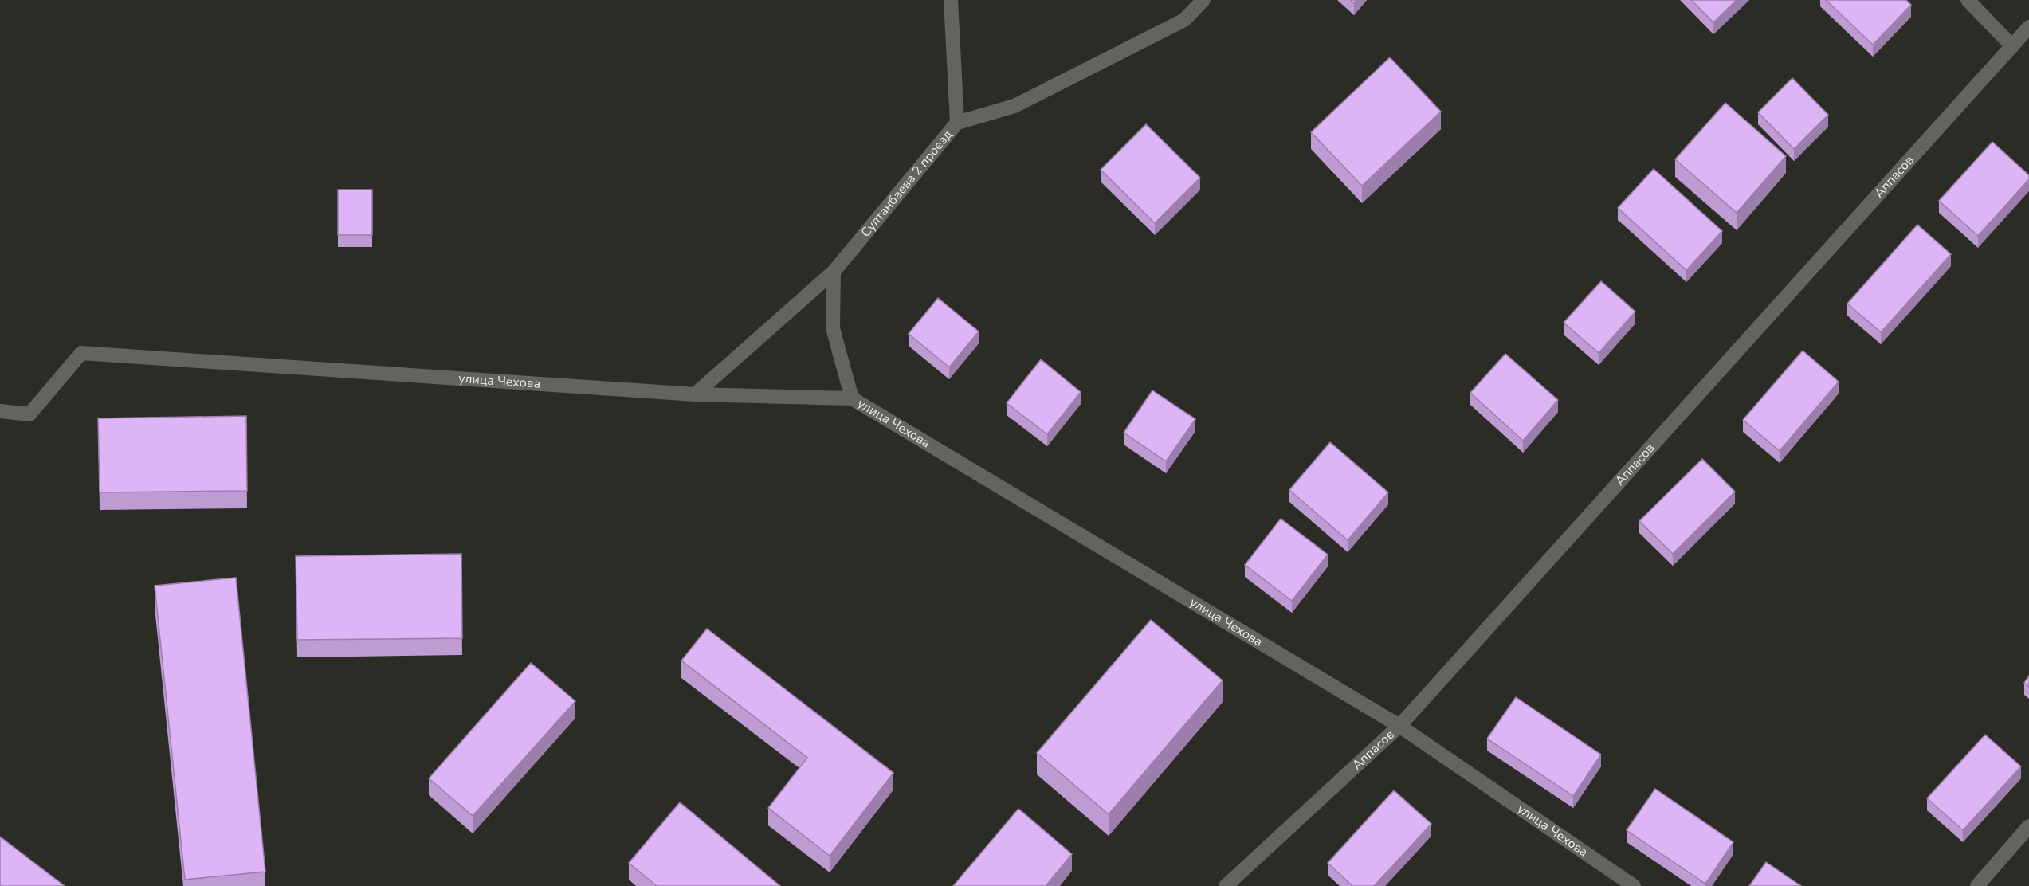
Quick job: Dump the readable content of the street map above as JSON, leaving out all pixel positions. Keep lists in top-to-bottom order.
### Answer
{
  "streets": {
    "street": ["Аппасов", "Султанбаева 2 проезд", "улица Чехова"]
  },
  "crossings": [
    ["Аппасов", "улица Чехова"],
    ["Султанбаева 2 проезд", "улица Чехова"]
  ]
}
